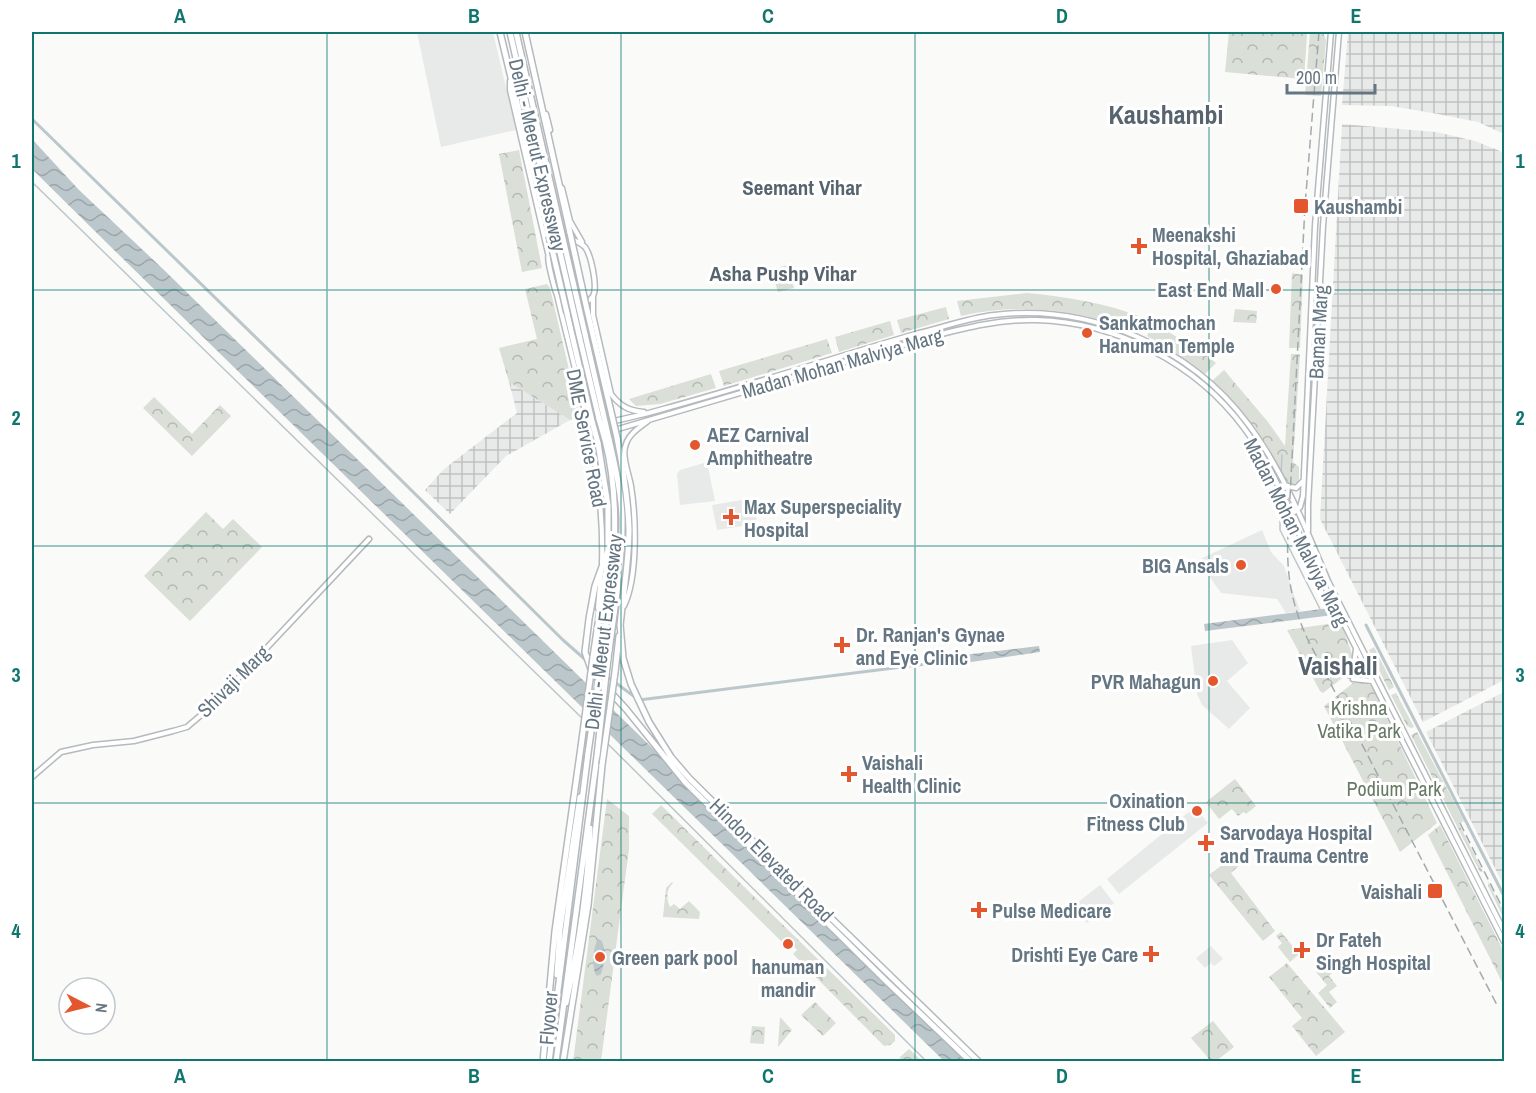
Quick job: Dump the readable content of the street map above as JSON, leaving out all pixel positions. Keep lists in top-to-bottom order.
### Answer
{
  "streets": {
    "highway": ["Delhi - Meerut Expressway", "Hindon Elevated Road", "Flyover"],
    "main road": [
      "Baman Marg",
      "Madan Mohan Malviya Marg",
      "DME Service Road",
      "Shivaji Marg"
    ]
  },
  "crossings": [
    ["Baman Marg", "Madan Mohan Malviya Marg"],
    ["Madan Mohan Malviya Marg", "DME Service Road"],
    ["DME Service Road", "Hindon Elevated Road"]
  ],
  "districts": [
    "Kaushambi",
    "Seemant Vihar",
    "Asha Pushp Vihar",
    "Vaishali"
  ],
  "parks": ["Krishna Vatika Park", "Podium Park"],
  "places": {
    "transit": ["Kaushambi", "Vaishali"],
    "health": [
      "Meenakshi Hospital, Ghaziabad",
      "Max Superspeciality Hospital",
      "Dr. Ranjan's Gynae and Eye Clinic",
      "Vaishali Health Clinic",
      "Sarvodaya Hospital and Trauma Centre",
      "Pulse Medicare",
      "Dr Fateh Singh Hospital",
      "Drishti Eye Care"
    ],
    "other": [
      "East End Mall",
      "Sankatmochan Hanuman Temple",
      "AEZ Carnival Amphitheatre",
      "BIG Ansals",
      "PVR Mahagun",
      "Oxination Fitness Club",
      "hanuman mandir",
      "Green park pool"
    ]
  },
  "scale_bar": "200 m",
  "north": "right",
  "grid": {
    "columns": [
      "A",
      "B",
      "C",
      "D",
      "E"
    ],
    "rows": [
      "1",
      "2",
      "3",
      "4"
    ]
  }
}
